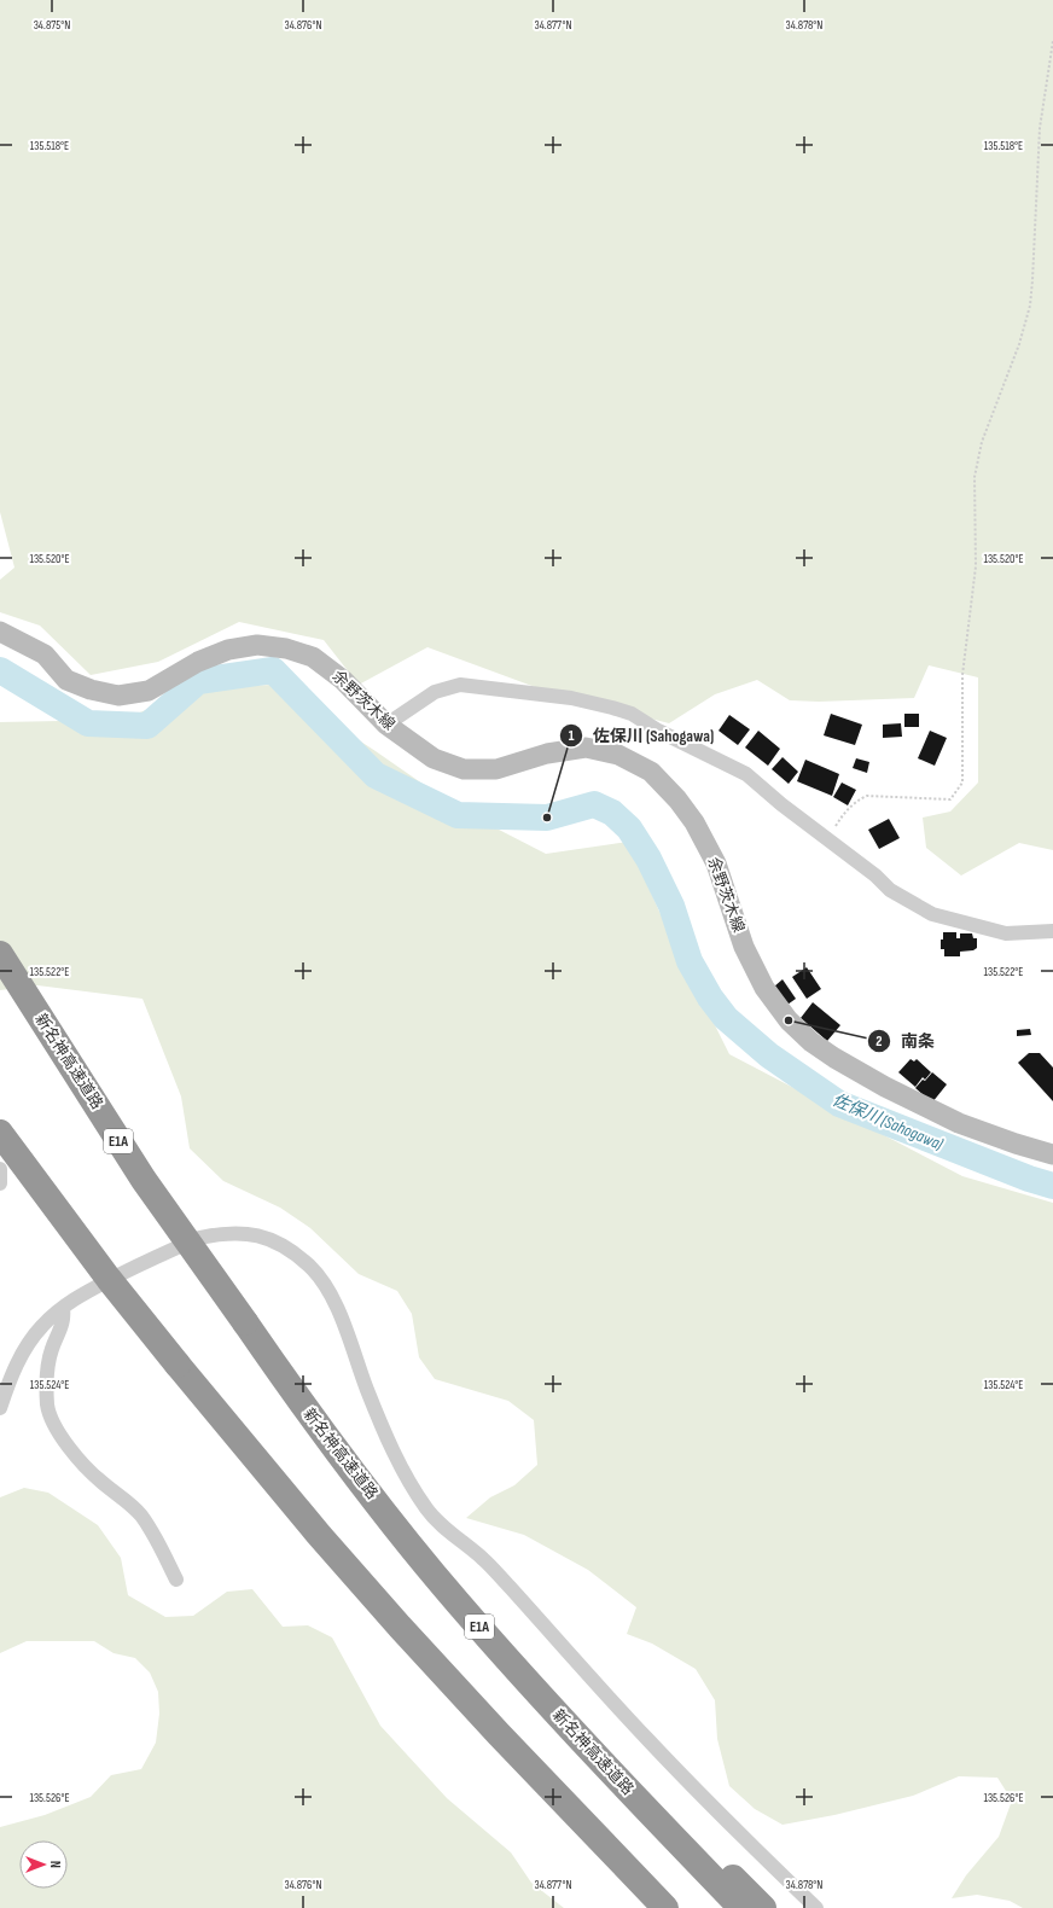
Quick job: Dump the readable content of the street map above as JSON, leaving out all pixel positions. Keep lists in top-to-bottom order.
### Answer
{
  "streets": {
    "highway": ["新名神高速道路", "E1A"],
    "main road": ["余野茨木線"]
  },
  "water": ["佐保川 (Sahogawa)"],
  "places": ["佐保川 (Sahogawa)", "南条"],
  "north": "right",
  "coordinates": [
    "34.875°N",
    "34.876°N",
    "34.877°N",
    "34.878°N",
    "135.518°E",
    "135.520°E",
    "135.522°E",
    "135.524°E",
    "135.526°E"
  ]
}
